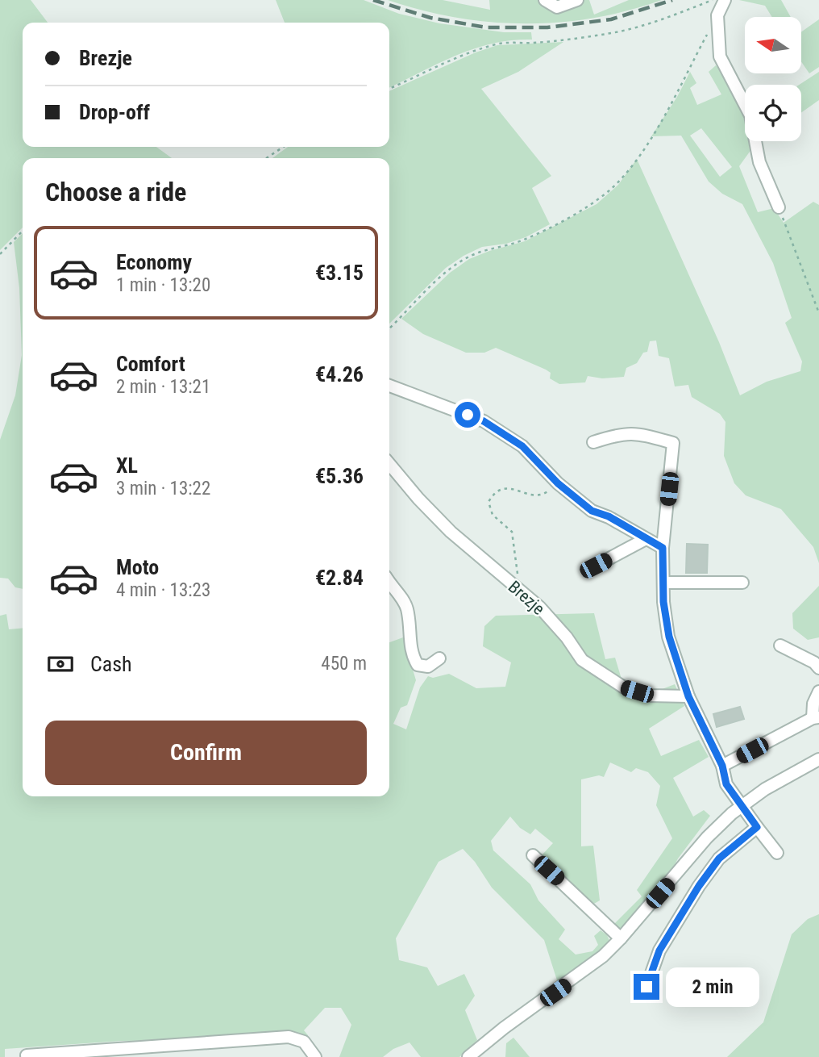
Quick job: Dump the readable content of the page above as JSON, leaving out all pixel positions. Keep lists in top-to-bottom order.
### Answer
{
  "streets": {
    "street": ["Brezje"]
  },
  "north": "left",
  "page": {
    "banner": ["Brezje", "Drop-off"],
    "heading": "Choose a ride",
    "list": [
      {
        "name": "Economy",
        "note": "1 min · 13:20",
        "value": "€3.15"
      },
      {
        "name": "Comfort",
        "note": "2 min · 13:21",
        "value": "€4.26"
      },
      {
        "name": "XL",
        "note": "3 min · 13:22",
        "value": "€5.36"
      },
      {
        "name": "Moto",
        "note": "4 min · 13:23",
        "value": "€2.84"
      }
    ],
    "pay": ["Cash", "450 m"],
    "buttons": "Confirm",
    "bubble": "2 min"
  }
}
